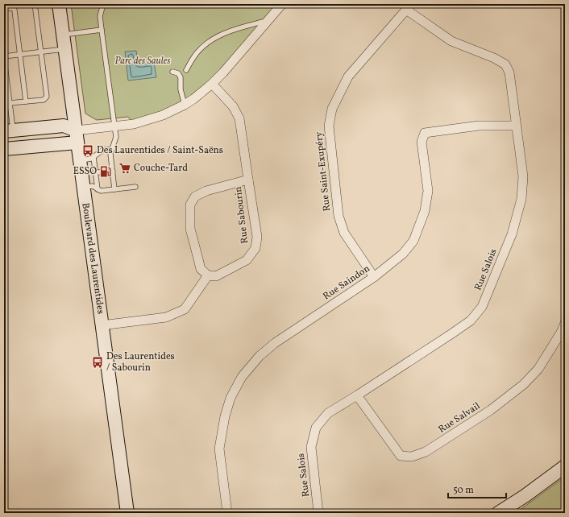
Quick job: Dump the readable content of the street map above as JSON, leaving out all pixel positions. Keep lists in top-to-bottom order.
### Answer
{
  "streets": {
    "street": [
      "Rue Saint-Exupéry",
      "Rue Sabourin",
      "Boulevard des Laurentides",
      "Rue Salois",
      "Rue Saindon",
      "Rue Salvail"
    ]
  },
  "crossings": [
    ["Rue Saint-Exupéry", "Rue Salois"],
    ["Rue Saint-Exupéry", "Rue Saindon"],
    ["Rue Salois", "Rue Saindon"],
    ["Rue Salois", "Rue Salvail"]
  ],
  "parks": ["Parc des Saules"],
  "places": {
    "bus stop": ["Des Laurentides / Saint-Saëns", "Des Laurentides / Sabourin"],
    "supermarket": ["Couche-Tard"],
    "fuel station": ["ESSO"]
  },
  "scale_bar": "50 m"
}
